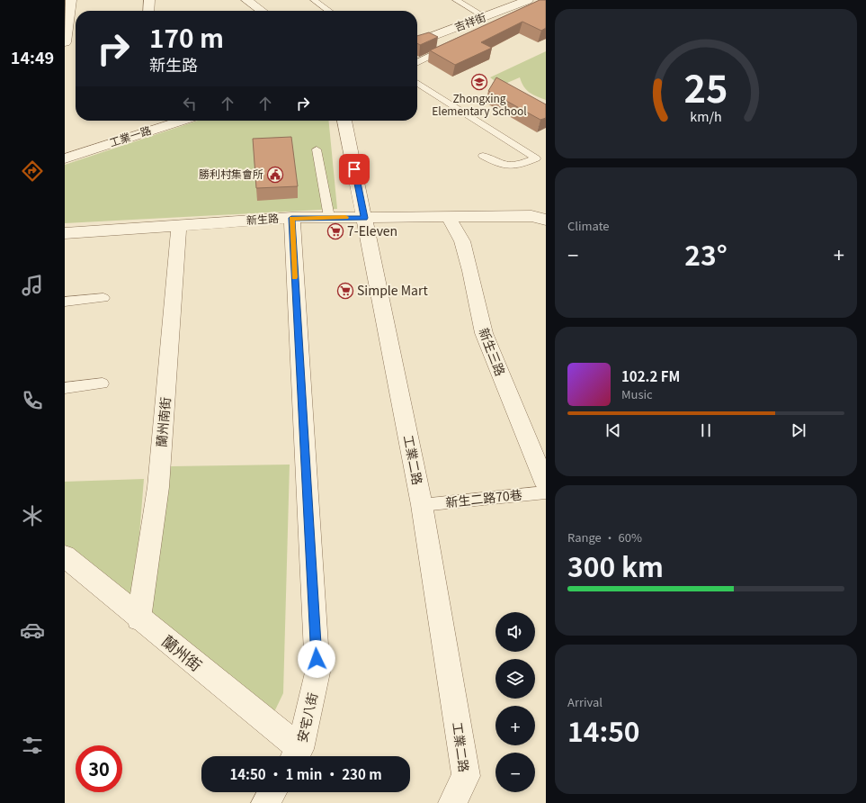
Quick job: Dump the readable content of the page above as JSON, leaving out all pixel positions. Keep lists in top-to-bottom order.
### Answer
{
  "streets": {
    "street": [
      "吉祥街",
      "工業一路",
      "新生路",
      "新生三路",
      "蘭州南街",
      "工業二路",
      "蘭州街",
      "安宅八街"
    ],
    "lane": ["新生二路70巷"]
  },
  "crossings": [
    ["新生路", "新生三路"],
    ["新生路", "蘭州南街"],
    ["新生路", "工業二路"],
    ["新生路", "安宅八街"],
    ["蘭州南街", "蘭州街"],
    ["工業二路", "新生二路70巷"],
    ["蘭州街", "安宅八街"]
  ],
  "places": {
    "school or university": ["Zhongxing Elementary School"],
    "public building": ["勝利村集會所"],
    "supermarket": ["7-Eleven", "Simple Mart"]
  },
  "page": {
    "tabs": "14:49",
    "turn": ["170 m", "新生路"],
    "tile": [
      "Climate",
      ["Range · 60%", "300 km"],
      ["Arrival", "14:50"]
    ],
    "heat": ["−", "23°", "+"],
    "song": ["102.2 FM", "Music"],
    "map_buttons": ["+", "−"],
    "limit": "30",
    "trip": "14:50 · 1 min · 230 m",
    "gauge": ["25", "km/h"]
  }
}
